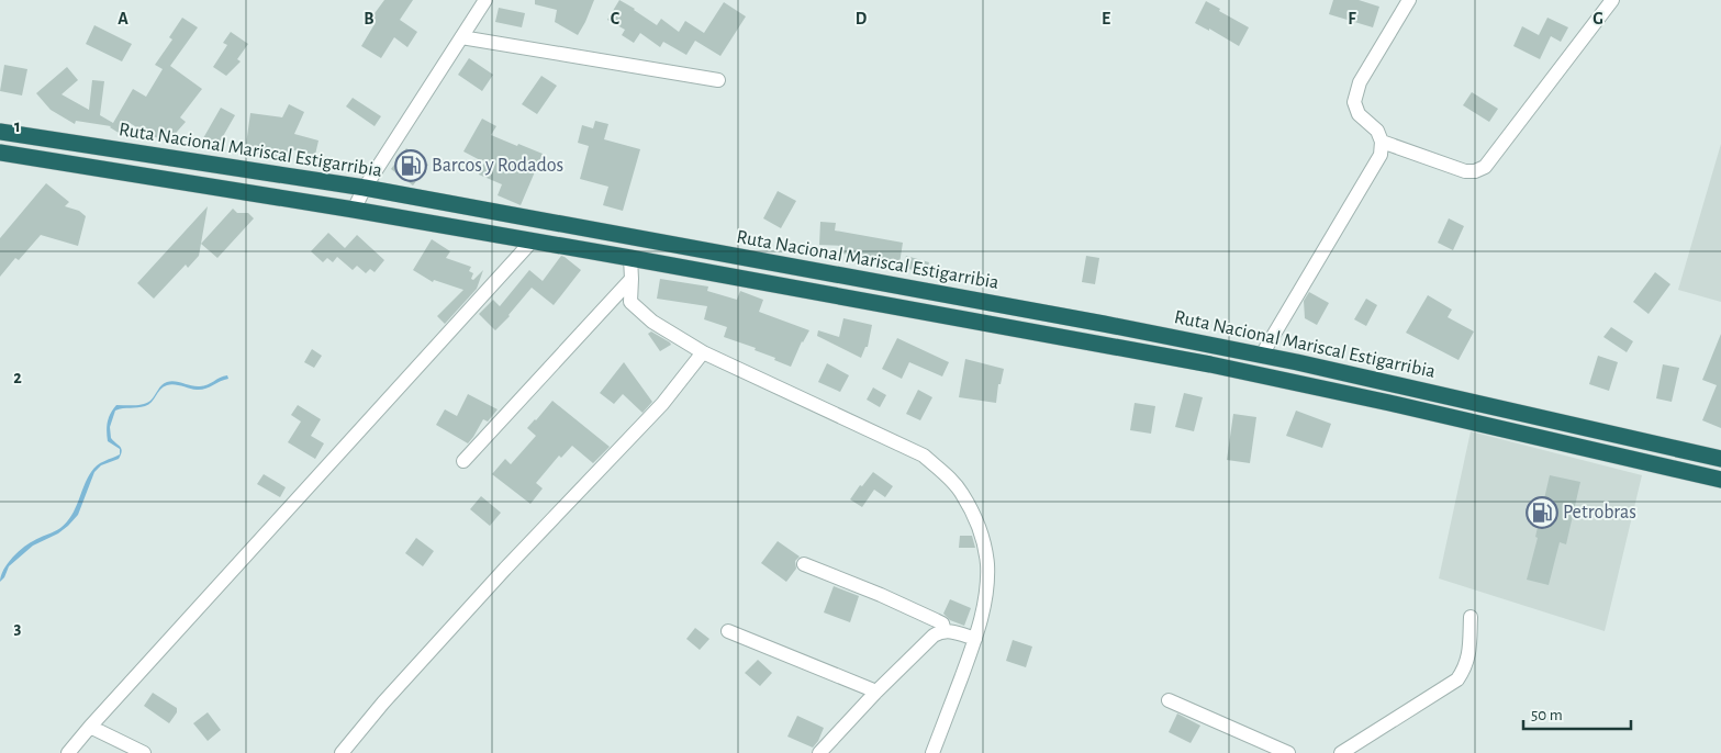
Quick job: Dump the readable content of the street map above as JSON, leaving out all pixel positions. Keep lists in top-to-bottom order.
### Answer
{
  "streets": {
    "highway": ["Ruta Nacional Mariscal Estigarribia"]
  },
  "places": {
    "fuel station": ["Barcos y Rodados", "Petrobras"]
  },
  "scale_bar": "50 m",
  "grid": {
    "columns": [
      "A",
      "B",
      "C",
      "D",
      "E",
      "F",
      "G"
    ],
    "rows": ["1", "2", "3"]
  }
}
